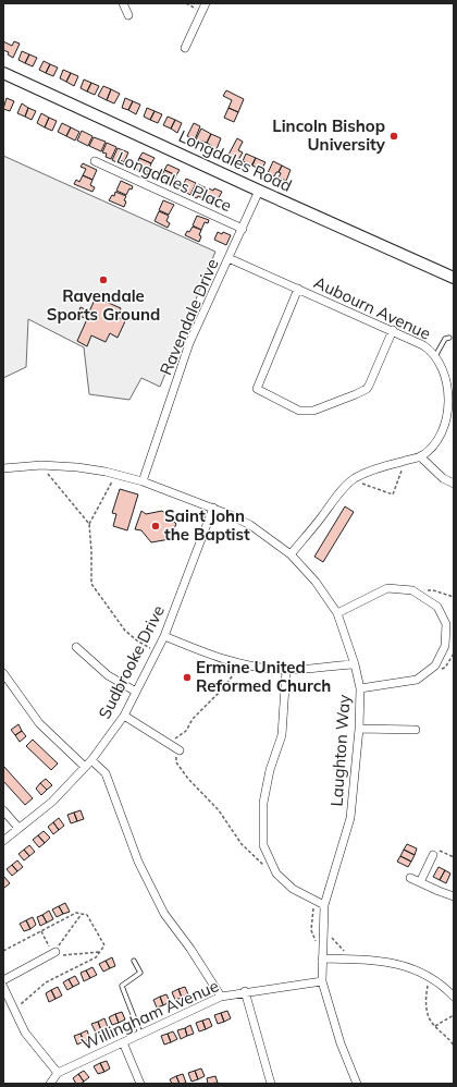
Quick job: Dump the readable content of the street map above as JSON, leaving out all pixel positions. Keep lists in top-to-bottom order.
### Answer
{
  "streets": {
    "main road": ["Longdales Road"],
    "street": [
      "Longdales Place",
      "Aubourn Avenue",
      "Ravendale Drive",
      "Sudbrooke Drive",
      "Laughton Way",
      "Willingham Avenue"
    ]
  },
  "crossings": [
    ["Longdales Road", "Ravendale Drive"],
    ["Longdales Place", "Ravendale Drive"],
    ["Aubourn Avenue", "Ravendale Drive"],
    ["Aubourn Avenue", "Laughton Way"],
    ["Ravendale Drive", "Laughton Way"],
    ["Sudbrooke Drive", "Laughton Way"],
    ["Laughton Way", "Willingham Avenue"]
  ],
  "places": [
    "Lincoln Bishop University",
    "Ravendale Sports Ground",
    "Saint John the Baptist",
    "Ermine United Reformed Church"
  ]
}
